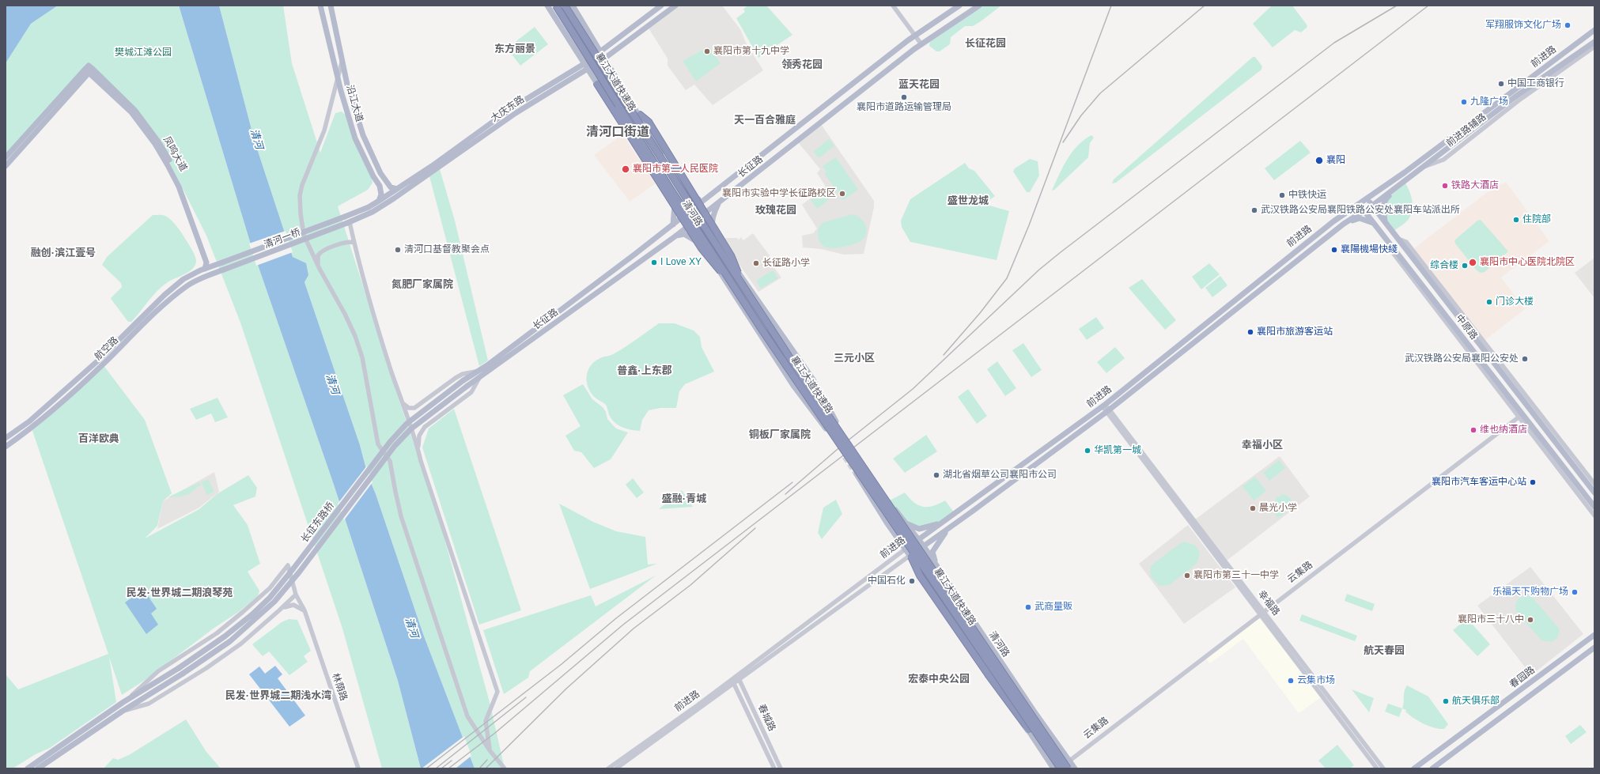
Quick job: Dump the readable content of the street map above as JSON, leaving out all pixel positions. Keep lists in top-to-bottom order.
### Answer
{
  "streets": {
    "highway": ["襄江大道快速路"],
    "main road": [
      "前进路",
      "沿江大道",
      "大庆东路",
      "凤鸣大道",
      "长征路",
      "清河路",
      "清河一桥",
      "中原路",
      "航空路",
      "长征东路桥",
      "春园路"
    ],
    "street": [
      "前进路辅路",
      "云集路",
      "幸福路",
      "林荫路",
      "春城路"
    ]
  },
  "crossings": [
    ["前进路", "前进路辅路"],
    ["前进路", "清河路"],
    ["前进路", "中原路"],
    ["前进路", "幸福路"],
    ["前进路", "春城路"],
    ["襄江大道快速路", "云集路"],
    ["沿江大道", "大庆东路"],
    ["大庆东路", "清河路"],
    ["大庆东路", "清河一桥"],
    ["凤鸣大道", "航空路"],
    ["长征路", "清河路"],
    ["长征路", "长征东路桥"],
    ["清河路", "云集路"],
    ["清河一桥", "航空路"],
    ["中原路", "云集路"],
    ["长征东路桥", "林荫路"],
    ["云集路", "幸福路"]
  ],
  "districts": [
    "长征花园",
    "东方丽景",
    "领秀花园",
    "蓝天花园",
    "天一百合雅庭",
    "清河口街道",
    "盛世龙城",
    "玫瑰花园",
    "融创·滨江壹号",
    "氮肥厂家属院",
    "三元小区",
    "普鑫·上东郡",
    "铜板厂家属院",
    "百洋欧典",
    "幸福小区",
    "盛融·青城",
    "民发·世界城二期浪琴苑",
    "航天春园",
    "宏泰中央公园",
    "民发·世界城二期浅水湾"
  ],
  "water": ["清河"],
  "parks": ["樊城江滩公园"],
  "places": [
    "军翔服饰文化广场",
    "襄阳市第十九中学",
    "中国工商银行",
    "襄阳市道路运输管理局",
    "九隆广场",
    "襄阳",
    "襄阳市第二人民医院",
    "铁路大酒店",
    "襄阳市实验中学长征路校区",
    "中铁快运",
    "武汉铁路公安局襄阳铁路公安处襄阳车站派出所",
    "住院部",
    "清河口基督教聚会点",
    "襄陽機場快綫",
    "I Love XY",
    "襄阳市中心医院北院区",
    "长征路小学",
    "综合楼",
    "门诊大楼",
    "襄阳市旅游客运站",
    "武汉铁路公安局襄阳公安处",
    "维也纳酒店",
    "华凯第一城",
    "湖北省烟草公司襄阳市公司",
    "襄阳市汽车客运中心站",
    "晨光小学",
    "襄阳市第三十一中学",
    "中国石化",
    "乐福天下购物广场",
    "武商量贩",
    "襄阳市三十八中",
    "云集市场",
    "航天俱乐部"
  ]
}
